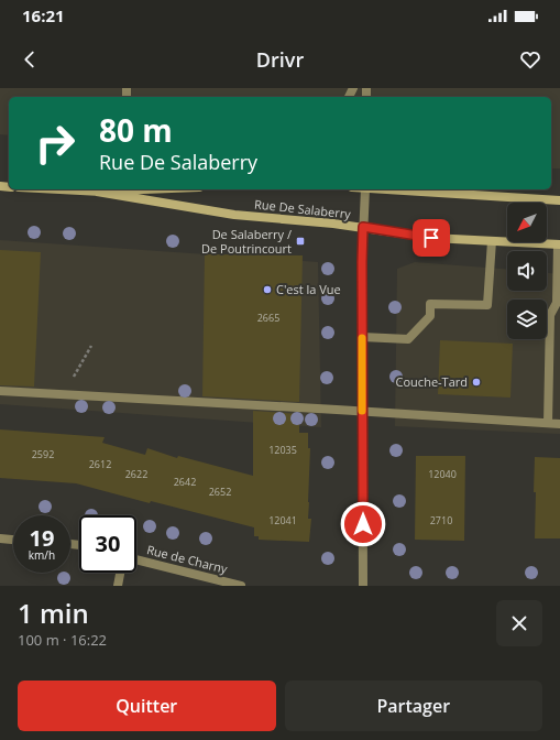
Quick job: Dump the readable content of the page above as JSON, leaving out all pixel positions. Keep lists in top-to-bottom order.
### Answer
{
  "streets": {
    "main road": ["Rue De Salaberry"],
    "street": ["Rue de Charny"]
  },
  "places": {
    "transit": ["De Salaberry / De Poutrincourt"],
    "other": ["C'est la Vue", "Couche-Tard"]
  },
  "house_numbers": [
    "2665",
    "12035",
    "2592",
    "2612",
    "2622",
    "12040",
    "2642",
    "2652",
    "12041",
    "2710"
  ],
  "north": "bottom left",
  "page": {
    "status": "16:21",
    "header": "Drivr",
    "turn": ["80 m", "Rue De Salaberry"],
    "speed": "19 km/h",
    "limit": "30",
    "heading": ["1 min", "100 m · 16:22"],
    "buttons": ["Quitter", "Partager"]
  }
}
